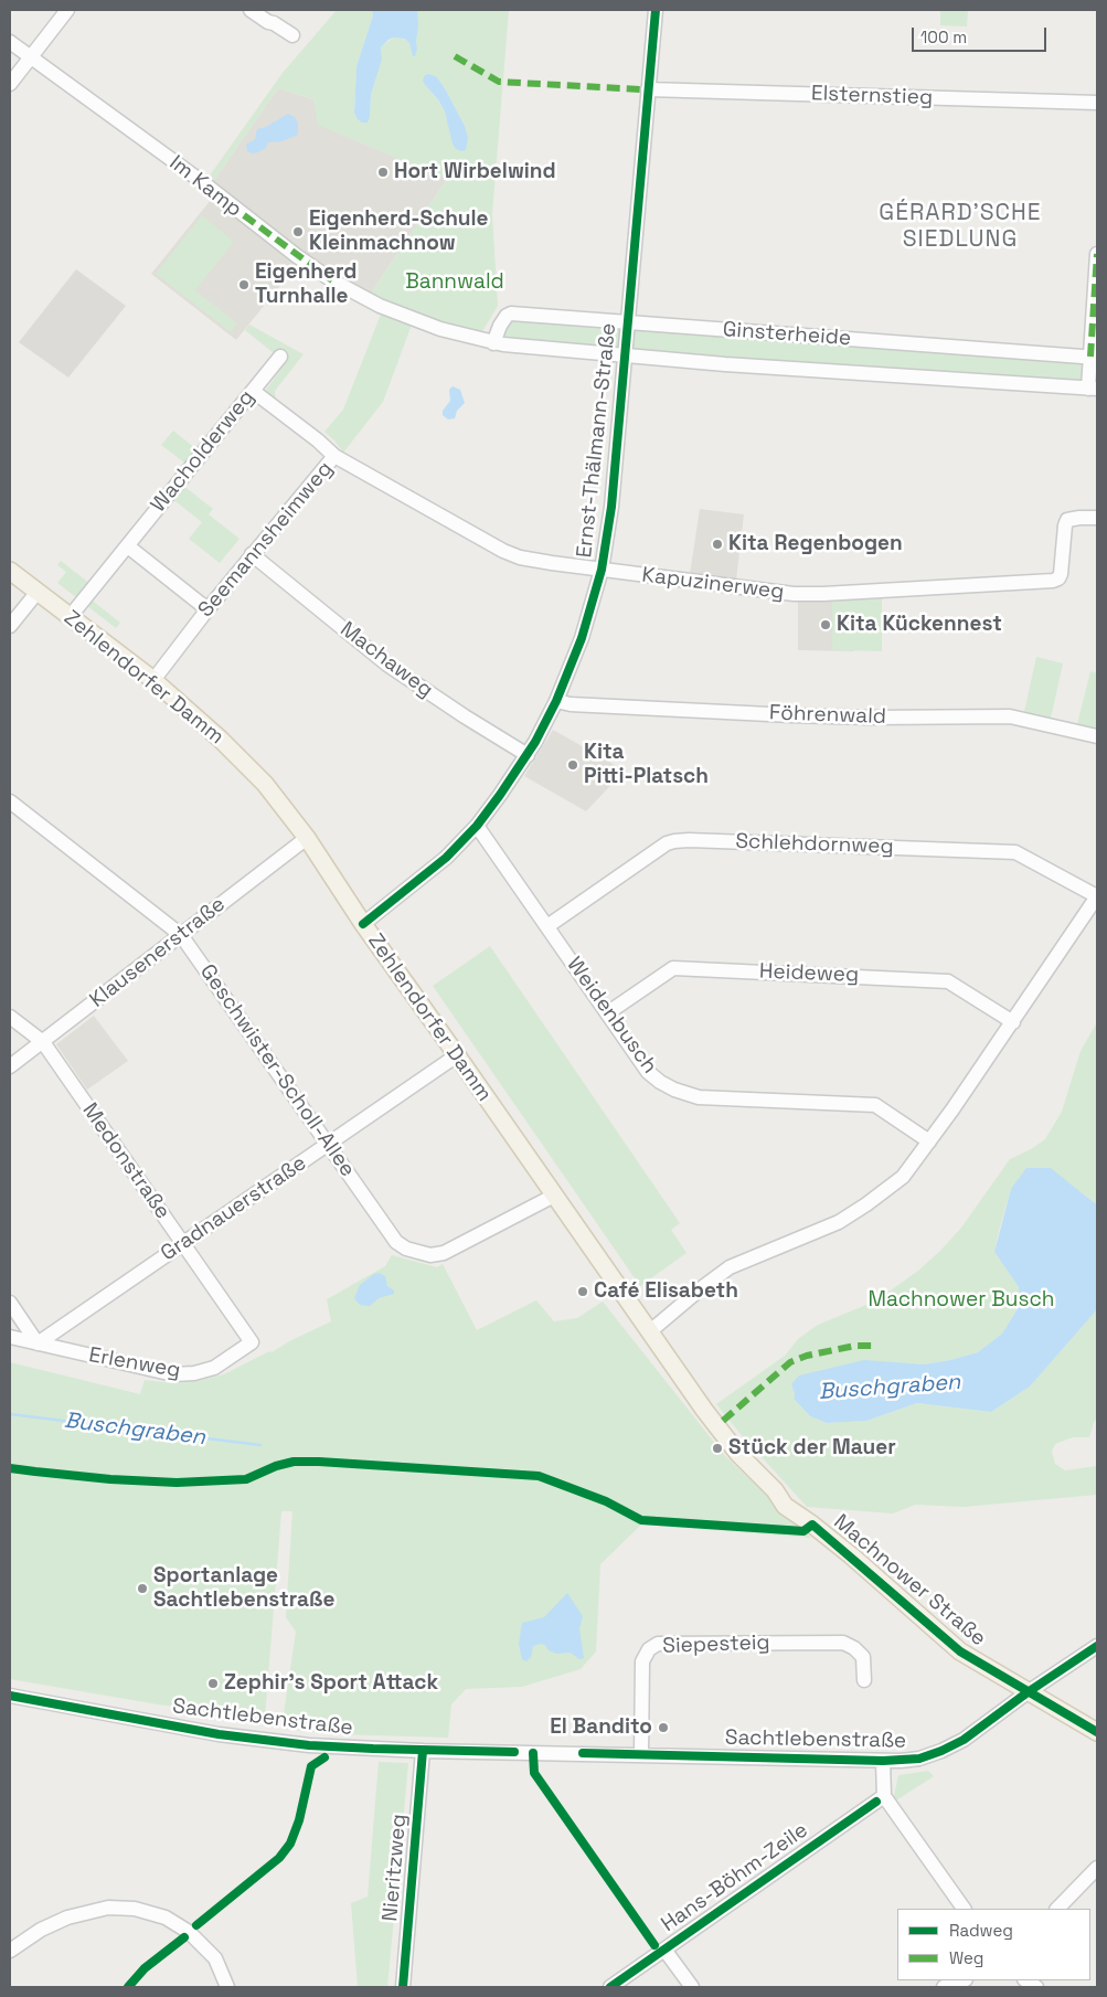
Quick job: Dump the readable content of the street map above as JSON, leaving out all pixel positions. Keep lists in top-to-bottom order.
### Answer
{
  "streets": {
    "main road": ["Zehlendorfer Damm", "Machnower Straße"],
    "street": [
      "Elsternstieg",
      "Im Kamp",
      "Ginsterheide",
      "Ernst-Thälmann-Straße",
      "Wacholderweg",
      "Seemannsheimweg",
      "Kapuzinerweg",
      "Machaweg",
      "Föhrenwald",
      "Schlehdornweg",
      "Klausenerstraße",
      "Heideweg",
      "Weidenbusch",
      "Geschwister-Scholl-Allee",
      "Medonstraße",
      "Gradnauerstraße",
      "Erlenweg",
      "Siepesteig",
      "Sachtlebenstraße",
      "Nieritzweg",
      "Hans-Böhm-Zeile"
    ]
  },
  "crossings": [
    ["Elsternstieg", "Ernst-Thälmann-Straße"],
    ["Im Kamp", "Ginsterheide"],
    ["Ginsterheide", "Ernst-Thälmann-Straße"],
    ["Ernst-Thälmann-Straße", "Kapuzinerweg"],
    ["Ernst-Thälmann-Straße", "Machaweg"],
    ["Ernst-Thälmann-Straße", "Zehlendorfer Damm"],
    ["Ernst-Thälmann-Straße", "Föhrenwald"],
    ["Ernst-Thälmann-Straße", "Weidenbusch"],
    ["Wacholderweg", "Seemannsheimweg"],
    ["Wacholderweg", "Zehlendorfer Damm"],
    ["Seemannsheimweg", "Kapuzinerweg"],
    ["Seemannsheimweg", "Machaweg"],
    ["Seemannsheimweg", "Zehlendorfer Damm"],
    ["Zehlendorfer Damm", "Klausenerstraße"],
    ["Zehlendorfer Damm", "Geschwister-Scholl-Allee"],
    ["Zehlendorfer Damm", "Gradnauerstraße"],
    ["Zehlendorfer Damm", "Machnower Straße"],
    ["Schlehdornweg", "Weidenbusch"],
    ["Klausenerstraße", "Geschwister-Scholl-Allee"],
    ["Klausenerstraße", "Medonstraße"],
    ["Heideweg", "Weidenbusch"],
    ["Geschwister-Scholl-Allee", "Gradnauerstraße"],
    ["Medonstraße", "Gradnauerstraße"],
    ["Medonstraße", "Erlenweg"],
    ["Gradnauerstraße", "Erlenweg"],
    ["Machnower Straße", "Sachtlebenstraße"],
    ["Siepesteig", "Sachtlebenstraße"],
    ["Sachtlebenstraße", "Nieritzweg"]
  ],
  "districts": ["GÉRARD’SCHE SIEDLUNG"],
  "water": ["Buschgraben"],
  "parks": ["Bannwald", "Machnower Busch"],
  "places": [
    "Hort Wirbelwind",
    "Eigenherd-Schule Kleinmachnow",
    "Eigenherd Turnhalle",
    "Kita Regenbogen",
    "Kita Kückennest",
    "Kita Pitti-Platsch",
    "Café Elisabeth",
    "Stück der Mauer",
    "Sportanlage Sachtlebenstraße",
    "Zephir's Sport Attack",
    "El Bandito"
  ],
  "legend": ["Radweg", "Weg"],
  "scale_bar": "100 m"
}
